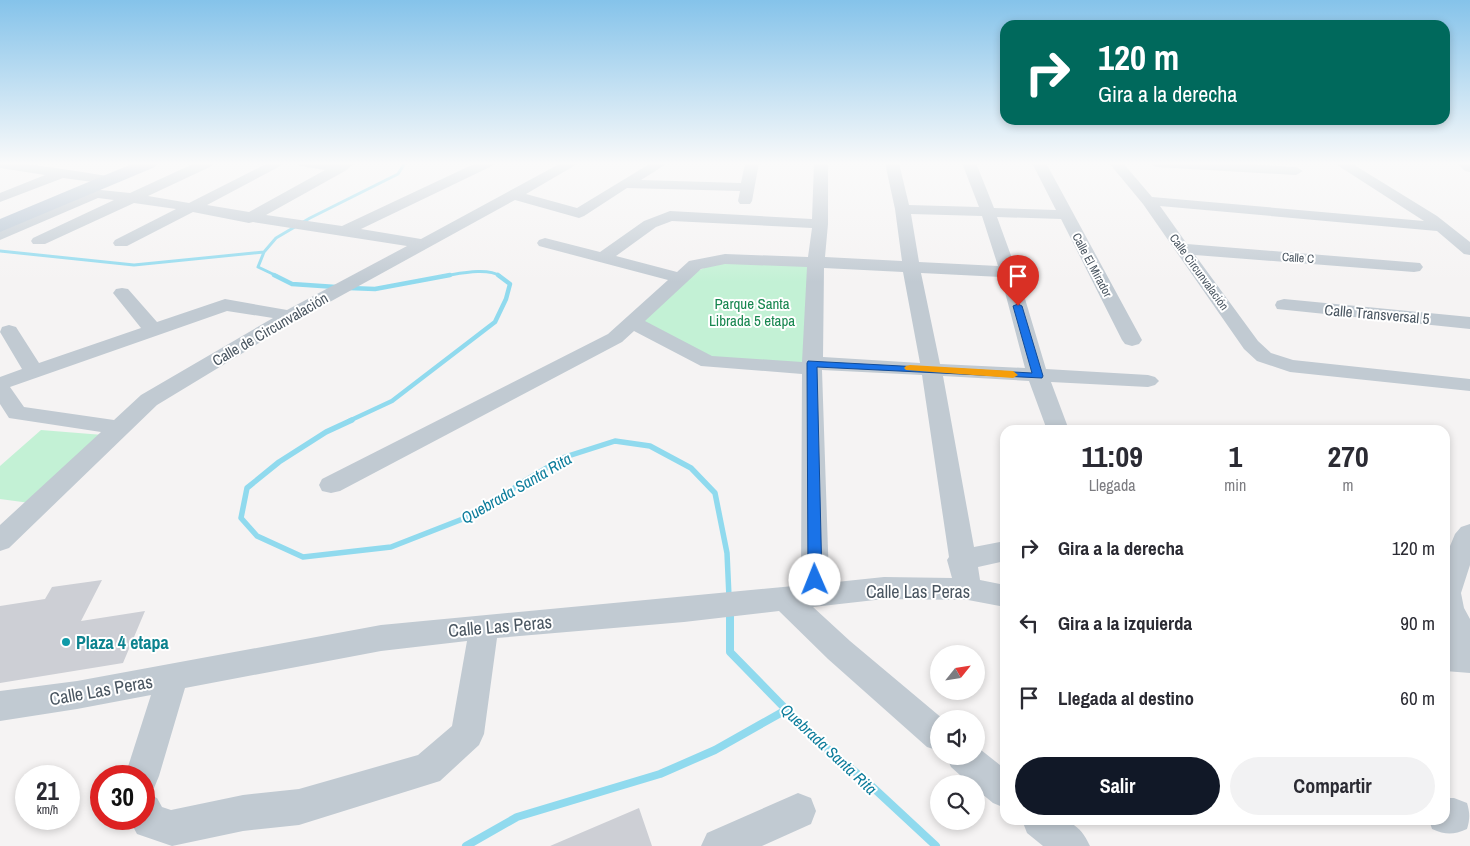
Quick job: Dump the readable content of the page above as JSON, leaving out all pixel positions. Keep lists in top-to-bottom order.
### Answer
{
  "streets": {
    "street": [
      "Calle C",
      "Calle El Mirador",
      "Calle Circunvalación",
      "Calle Transversal 5",
      "Calle de Circunvalación",
      "Calle Las Peras"
    ]
  },
  "crossings": [
    ["Calle C", "Calle Circunvalación"]
  ],
  "water": ["Quebrada Santa Rita"],
  "parks": ["Parque Santa Librada 5 etapa"],
  "places": ["Plaza 4 etapa"],
  "north": "top right",
  "page": {
    "turn": ["120 m", "Gira a la derecha"],
    "eta": [
      "11:09",
      "Llegada",
      "1",
      "min",
      "270",
      "m"
    ],
    "list": [
      {
        "name": "Gira a la derecha",
        "value": "120 m"
      },
      {
        "name": "Gira a la izquierda",
        "value": "90 m"
      },
      {
        "name": "Llegada al destino",
        "value": "60 m"
      }
    ],
    "buttons": ["Salir", "Compartir"],
    "speed": "21 km/h",
    "limit": "30"
  }
}
